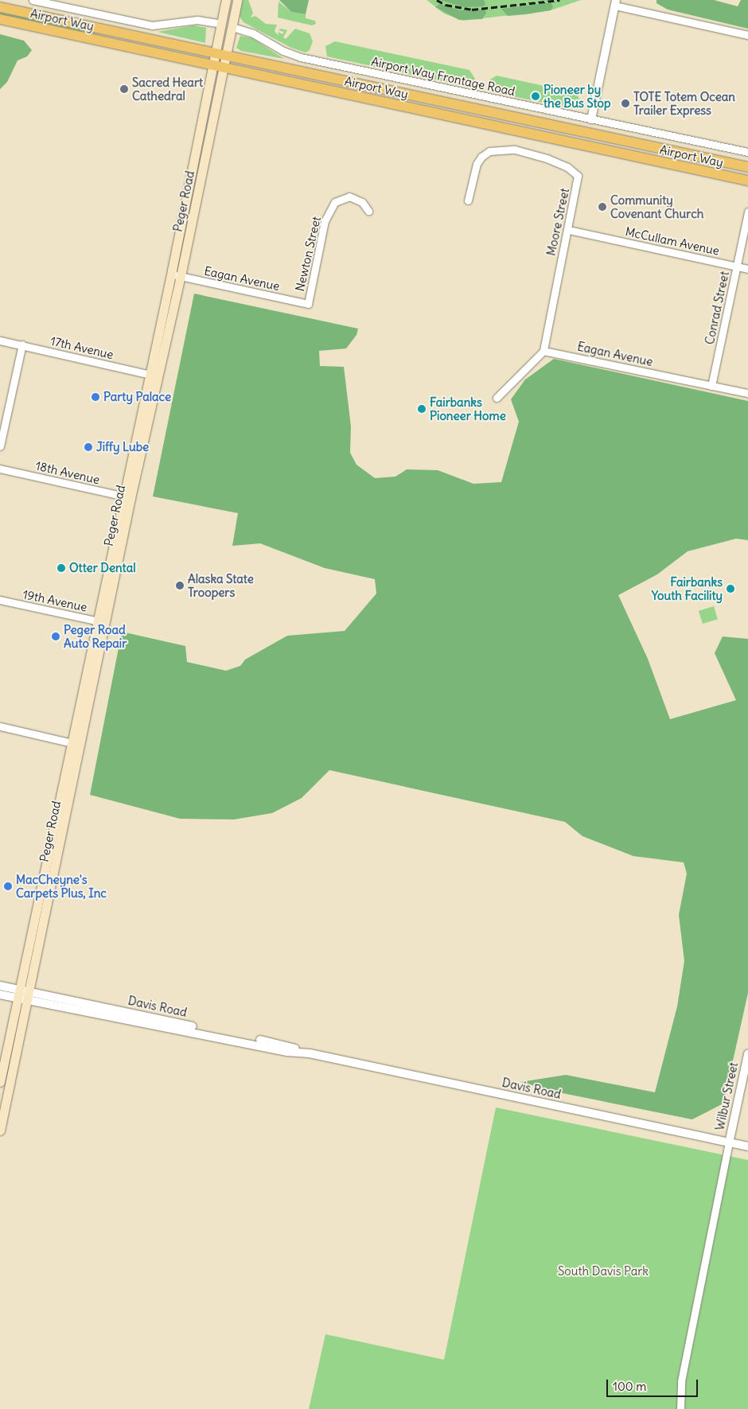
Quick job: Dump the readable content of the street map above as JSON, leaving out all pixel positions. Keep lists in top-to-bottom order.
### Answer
{
  "streets": {
    "main road": ["Airport Way", "Peger Road"],
    "street": [
      "Airport Way Frontage Road",
      "Moore Street",
      "McCullam Avenue",
      "Newton Street",
      "Eagan Avenue",
      "Conrad Street",
      "17th Avenue",
      "18th Avenue",
      "19th Avenue",
      "Davis Road",
      "Wilbur Street"
    ]
  },
  "crossings": [
    ["Airport Way", "Peger Road"],
    ["Airport Way Frontage Road", "Peger Road"],
    ["Peger Road", "Eagan Avenue"],
    ["Peger Road", "17th Avenue"],
    ["Peger Road", "18th Avenue"],
    ["Peger Road", "19th Avenue"],
    ["Peger Road", "Davis Road"],
    ["Moore Street", "McCullam Avenue"],
    ["Moore Street", "Eagan Avenue"],
    ["McCullam Avenue", "Conrad Street"],
    ["Newton Street", "Eagan Avenue"],
    ["Eagan Avenue", "Conrad Street"],
    ["Davis Road", "Wilbur Street"]
  ],
  "parks": ["South Davis Park"],
  "places": [
    "Sacred Heart Cathedral",
    "Pioneer by the Bus Stop",
    "TOTE Totem Ocean Trailer Express",
    "Community Covenant Church",
    "Party Palace",
    "Fairbanks Pioneer Home",
    "Jiffy Lube",
    "Otter Dental",
    "Alaska State Troopers",
    "Fairbanks Youth Facility",
    "Peger Road Auto Repair",
    "MacCheyne's Carpets Plus, Inc"
  ],
  "scale_bar": "100 m"
}
